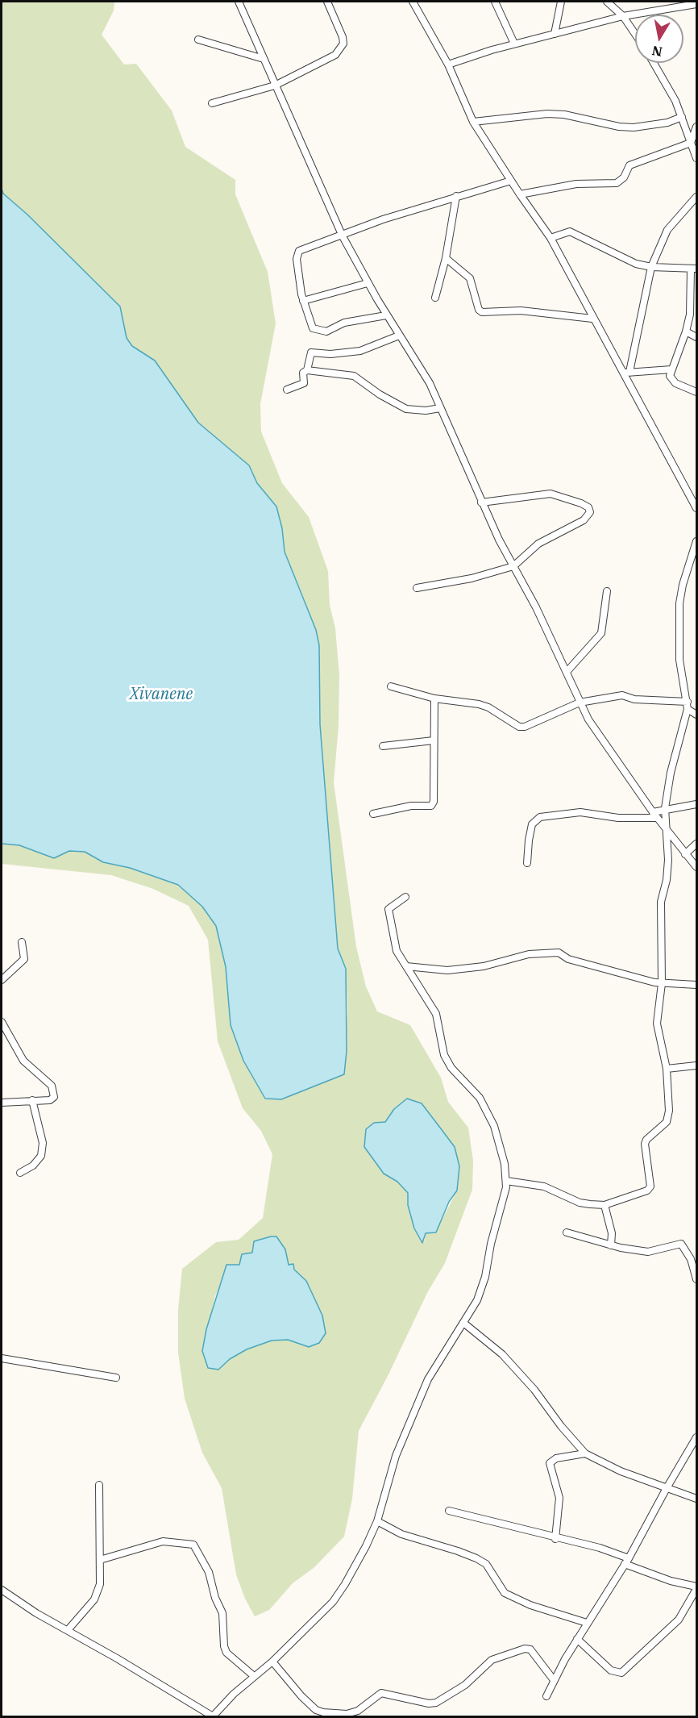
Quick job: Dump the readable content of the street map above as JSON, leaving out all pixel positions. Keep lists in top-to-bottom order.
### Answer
{
  "water": ["Xivanene"],
  "north": "bottom"
}
